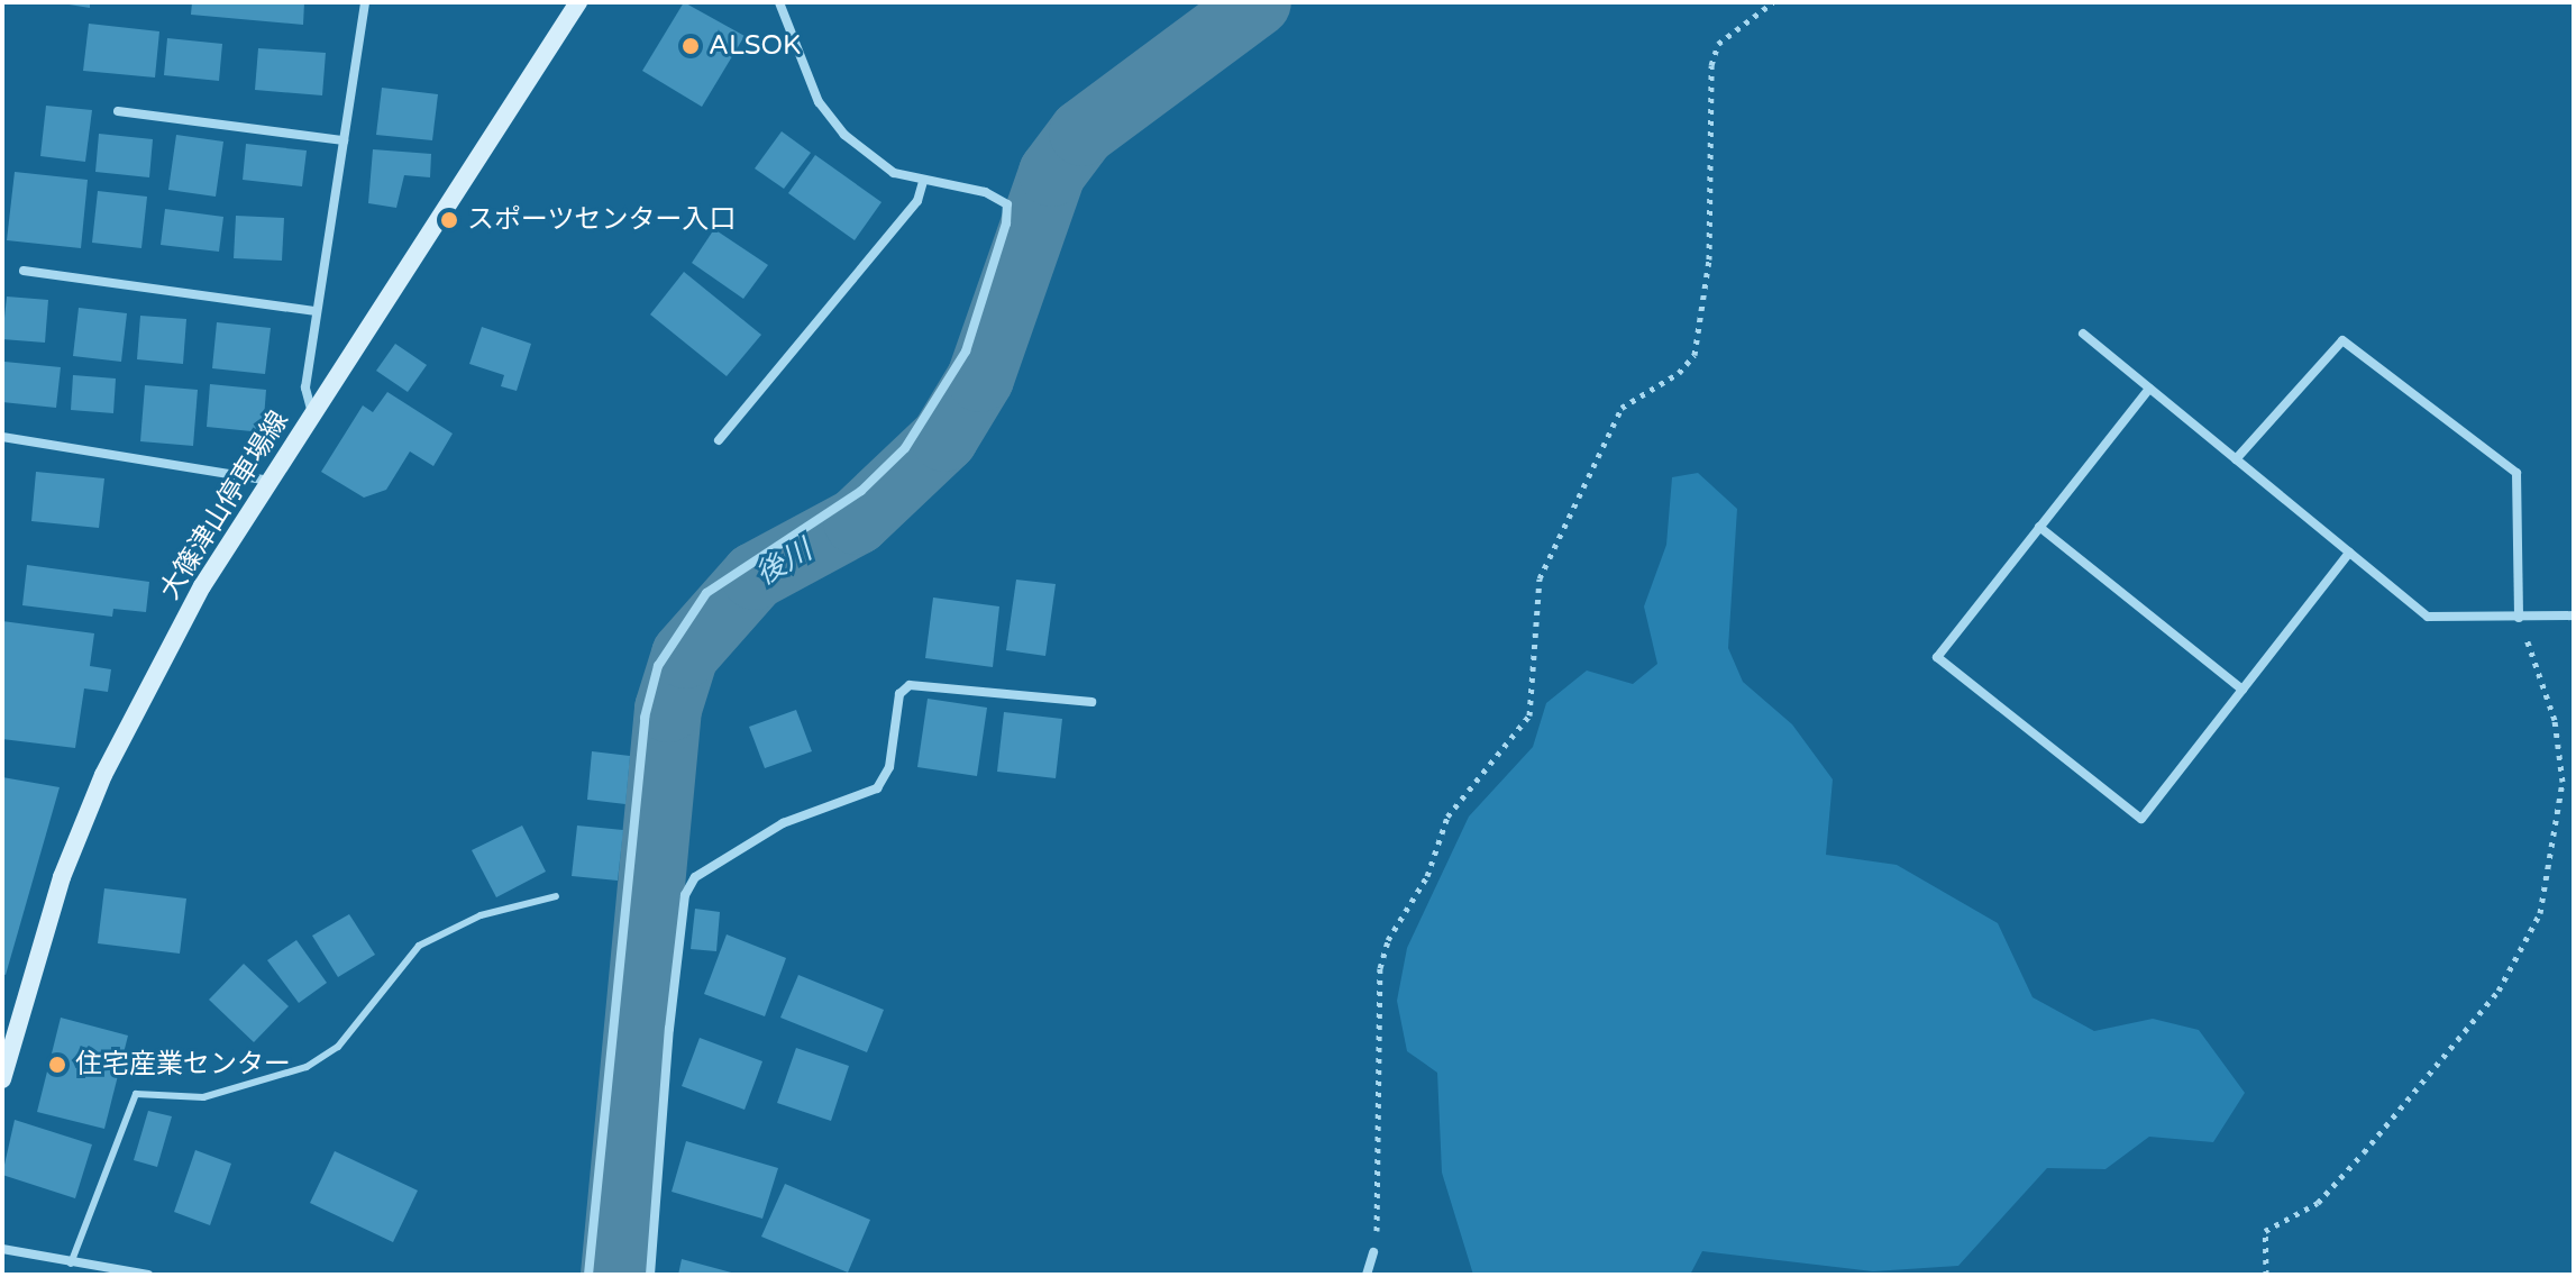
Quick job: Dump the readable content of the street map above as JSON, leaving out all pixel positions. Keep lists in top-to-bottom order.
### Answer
{
  "streets": {
    "main road": ["大篠津山停車場線"]
  },
  "water": ["後川"],
  "places": ["ALSOK", "スポーツセンター入口", "住宅産業センター"]
}
